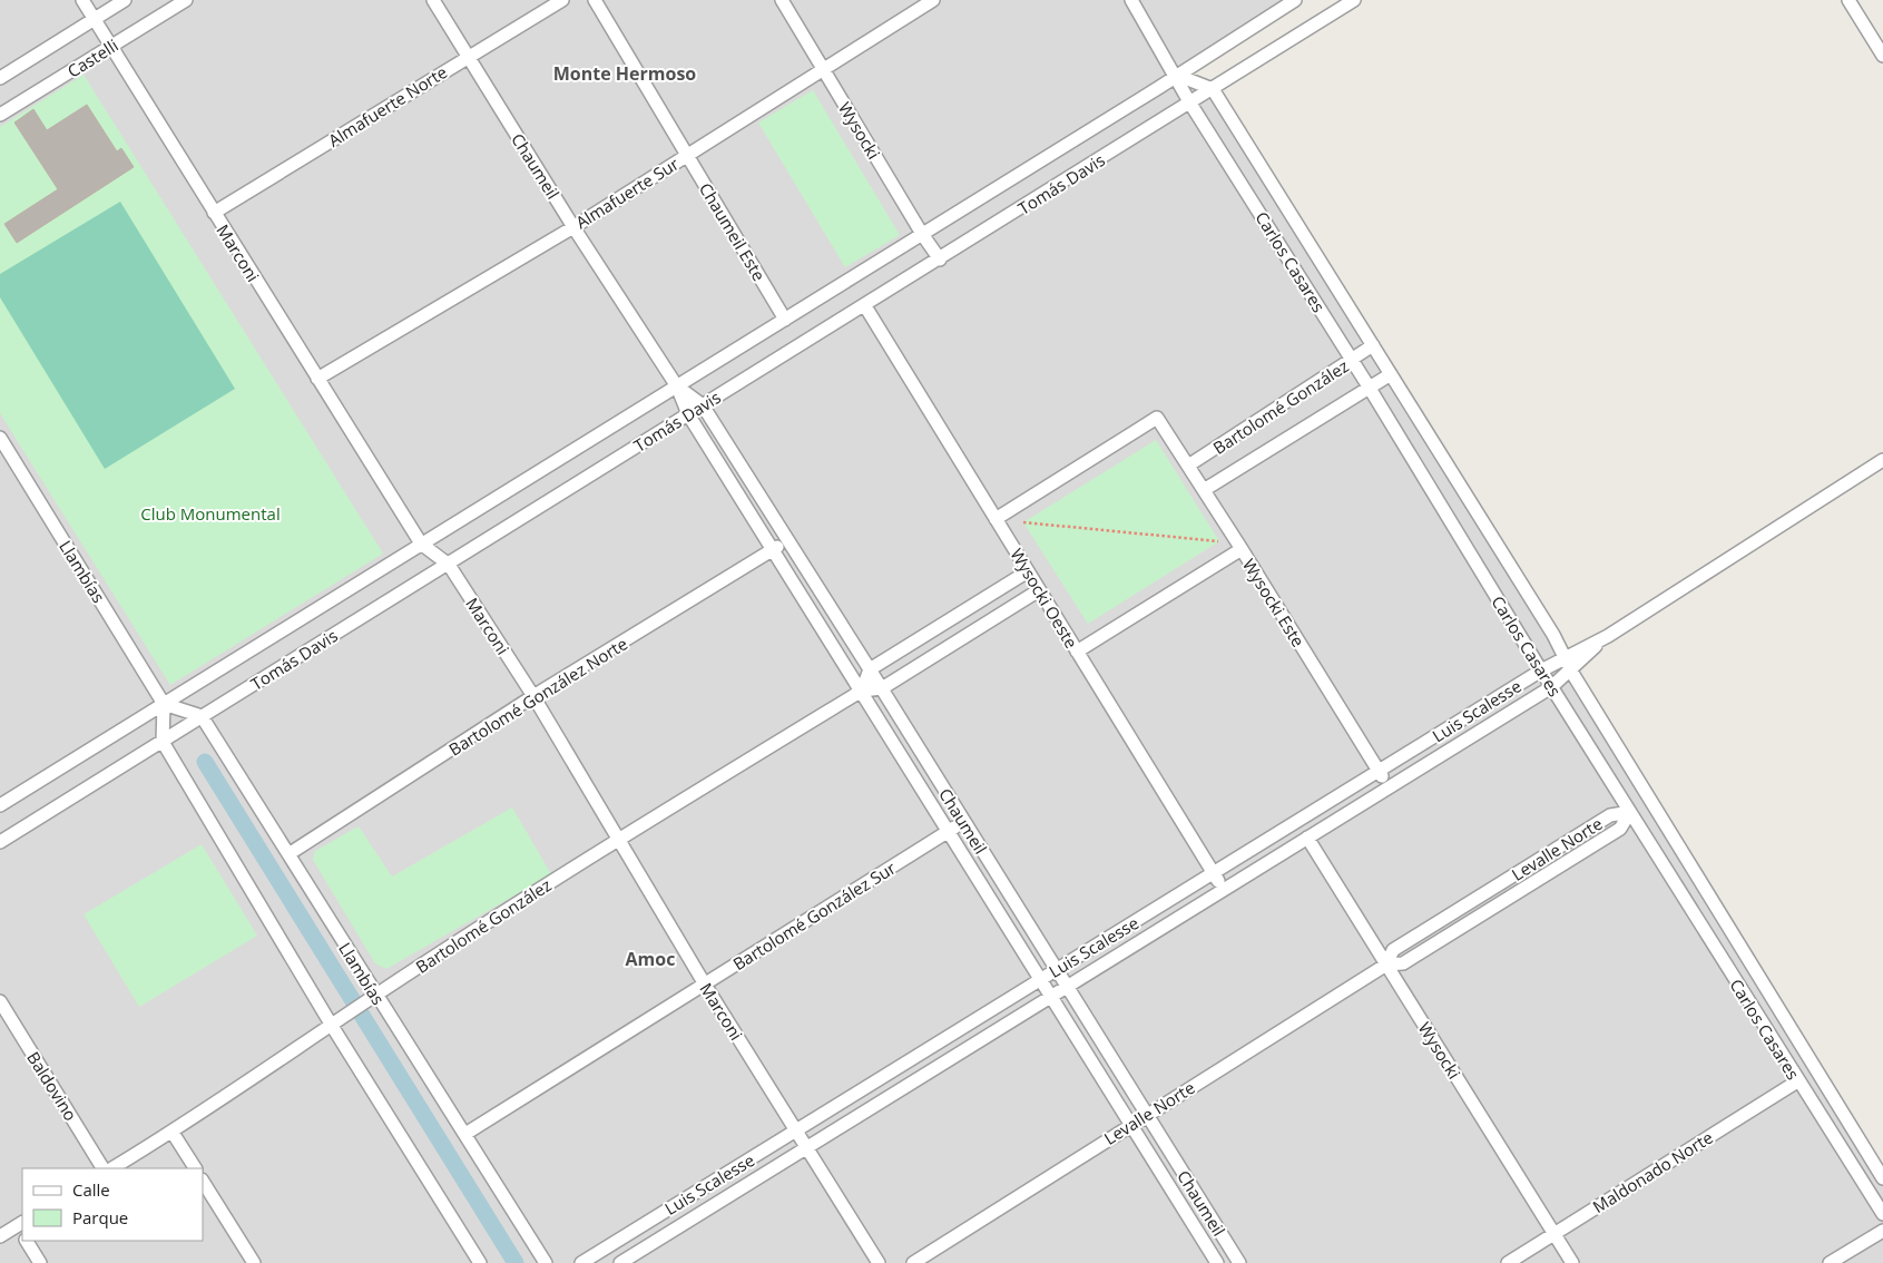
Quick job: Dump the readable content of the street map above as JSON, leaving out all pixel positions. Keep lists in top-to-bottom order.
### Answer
{
  "streets": {
    "street": [
      "Castelli",
      "Almafuerte Norte",
      "Wysocki",
      "Chaumeil",
      "Tomás Davis",
      "Almafuerte Sur",
      "Chaumeil Este",
      "Marconi",
      "Carlos Casares",
      "Bartolomé González",
      "Llambías",
      "Wysocki Oeste",
      "Wysocki Este",
      "Bartolomé González Norte",
      "Luis Scalesse",
      "Levalle Norte",
      "Bartolomé González Sur",
      "Baldovino",
      "Maldonado Norte"
    ]
  },
  "crossings": [
    ["Castelli", "Marconi"],
    ["Almafuerte Norte", "Chaumeil"],
    ["Almafuerte Norte", "Marconi"],
    ["Wysocki", "Tomás Davis"],
    ["Wysocki", "Almafuerte Sur"],
    ["Wysocki", "Luis Scalesse"],
    ["Wysocki", "Levalle Norte"],
    ["Wysocki", "Maldonado Norte"],
    ["Chaumeil", "Tomás Davis"],
    ["Chaumeil", "Almafuerte Sur"],
    ["Chaumeil", "Bartolomé González"],
    ["Chaumeil", "Bartolomé González Norte"],
    ["Chaumeil", "Luis Scalesse"],
    ["Chaumeil", "Levalle Norte"],
    ["Chaumeil", "Bartolomé González Sur"],
    ["Tomás Davis", "Chaumeil Este"],
    ["Tomás Davis", "Marconi"],
    ["Tomás Davis", "Carlos Casares"],
    ["Tomás Davis", "Llambías"],
    ["Tomás Davis", "Wysocki Oeste"],
    ["Almafuerte Sur", "Chaumeil Este"],
    ["Almafuerte Sur", "Marconi"],
    ["Marconi", "Bartolomé González"],
    ["Marconi", "Bartolomé González Norte"],
    ["Marconi", "Luis Scalesse"],
    ["Marconi", "Bartolomé González Sur"],
    ["Carlos Casares", "Bartolomé González"],
    ["Carlos Casares", "Luis Scalesse"],
    ["Carlos Casares", "Levalle Norte"],
    ["Carlos Casares", "Maldonado Norte"],
    ["Bartolomé González", "Llambías"],
    ["Bartolomé González", "Wysocki Oeste"],
    ["Bartolomé González", "Wysocki Este"],
    ["Llambías", "Bartolomé González Norte"],
    ["Llambías", "Bartolomé González Sur"],
    ["Wysocki Oeste", "Wysocki Este"],
    ["Wysocki Oeste", "Luis Scalesse"],
    ["Wysocki Este", "Luis Scalesse"]
  ],
  "districts": ["Monte Hermoso", "Amoc"],
  "parks": ["Club Monumental"],
  "legend": ["Calle", "Parque"]
}
